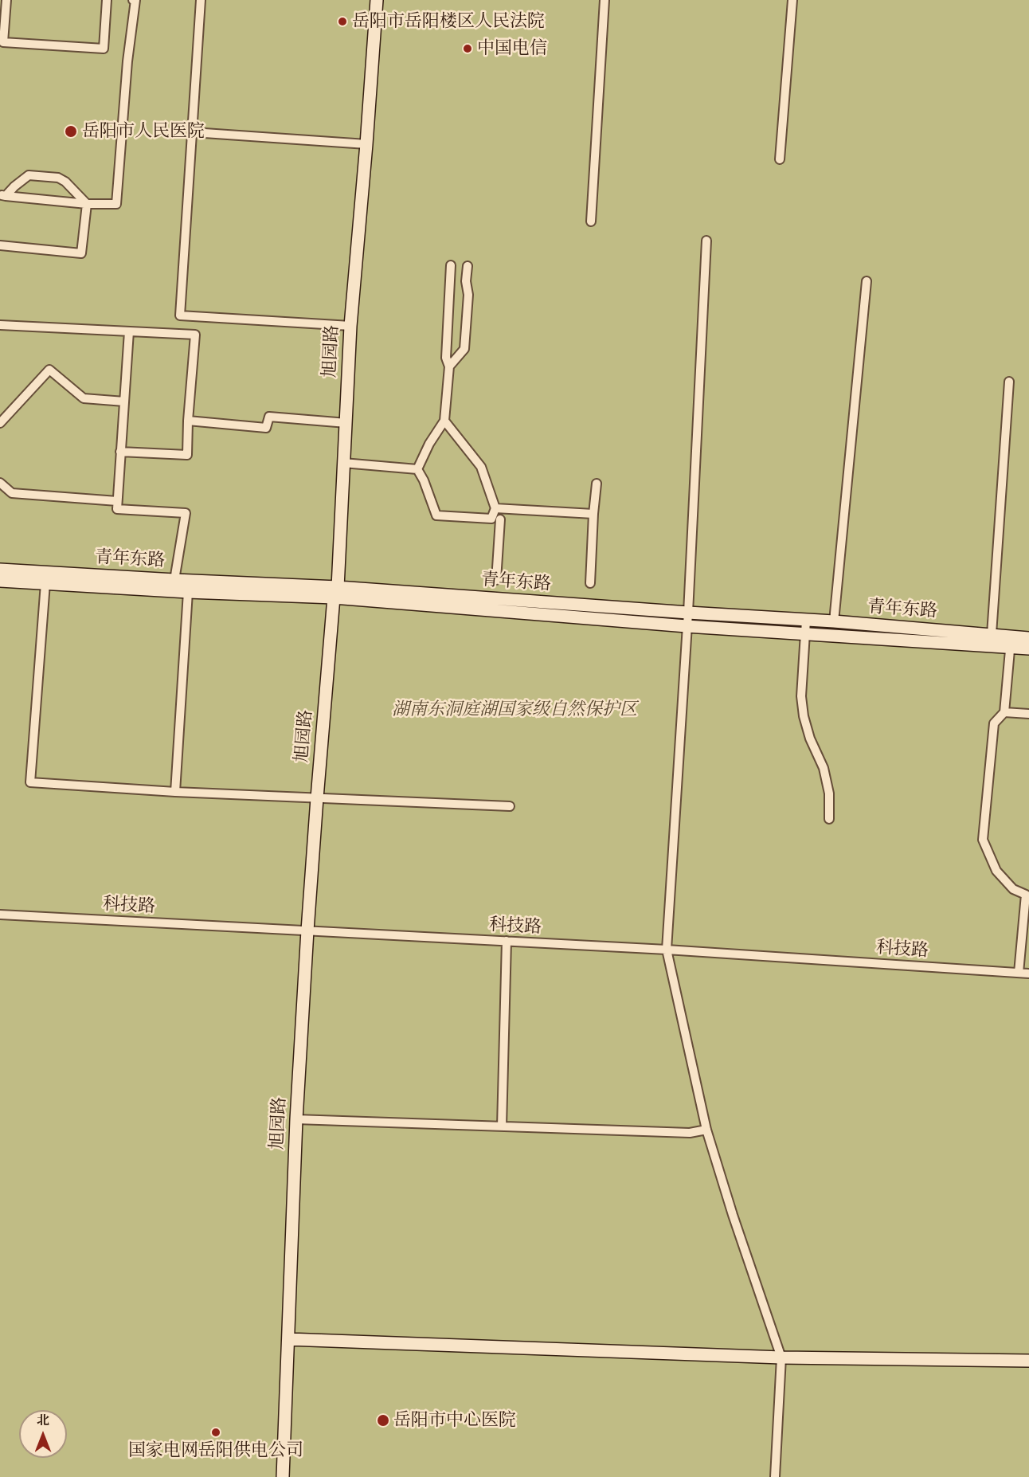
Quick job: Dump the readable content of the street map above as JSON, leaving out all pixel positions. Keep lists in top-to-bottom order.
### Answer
{
  "streets": {
    "street": ["旭园路", "青年东路", "科技路"]
  },
  "crossings": [
    ["旭园路", "青年东路"],
    ["旭园路", "科技路"]
  ],
  "parks": ["湖南东洞庭湖国家级自然保护区"],
  "places": [
    "岳阳市岳阳楼区人民法院",
    "中国电信",
    "岳阳市人民医院",
    "岳阳市中心医院",
    "国家电网岳阳供电公司"
  ],
  "north": "top"
}
